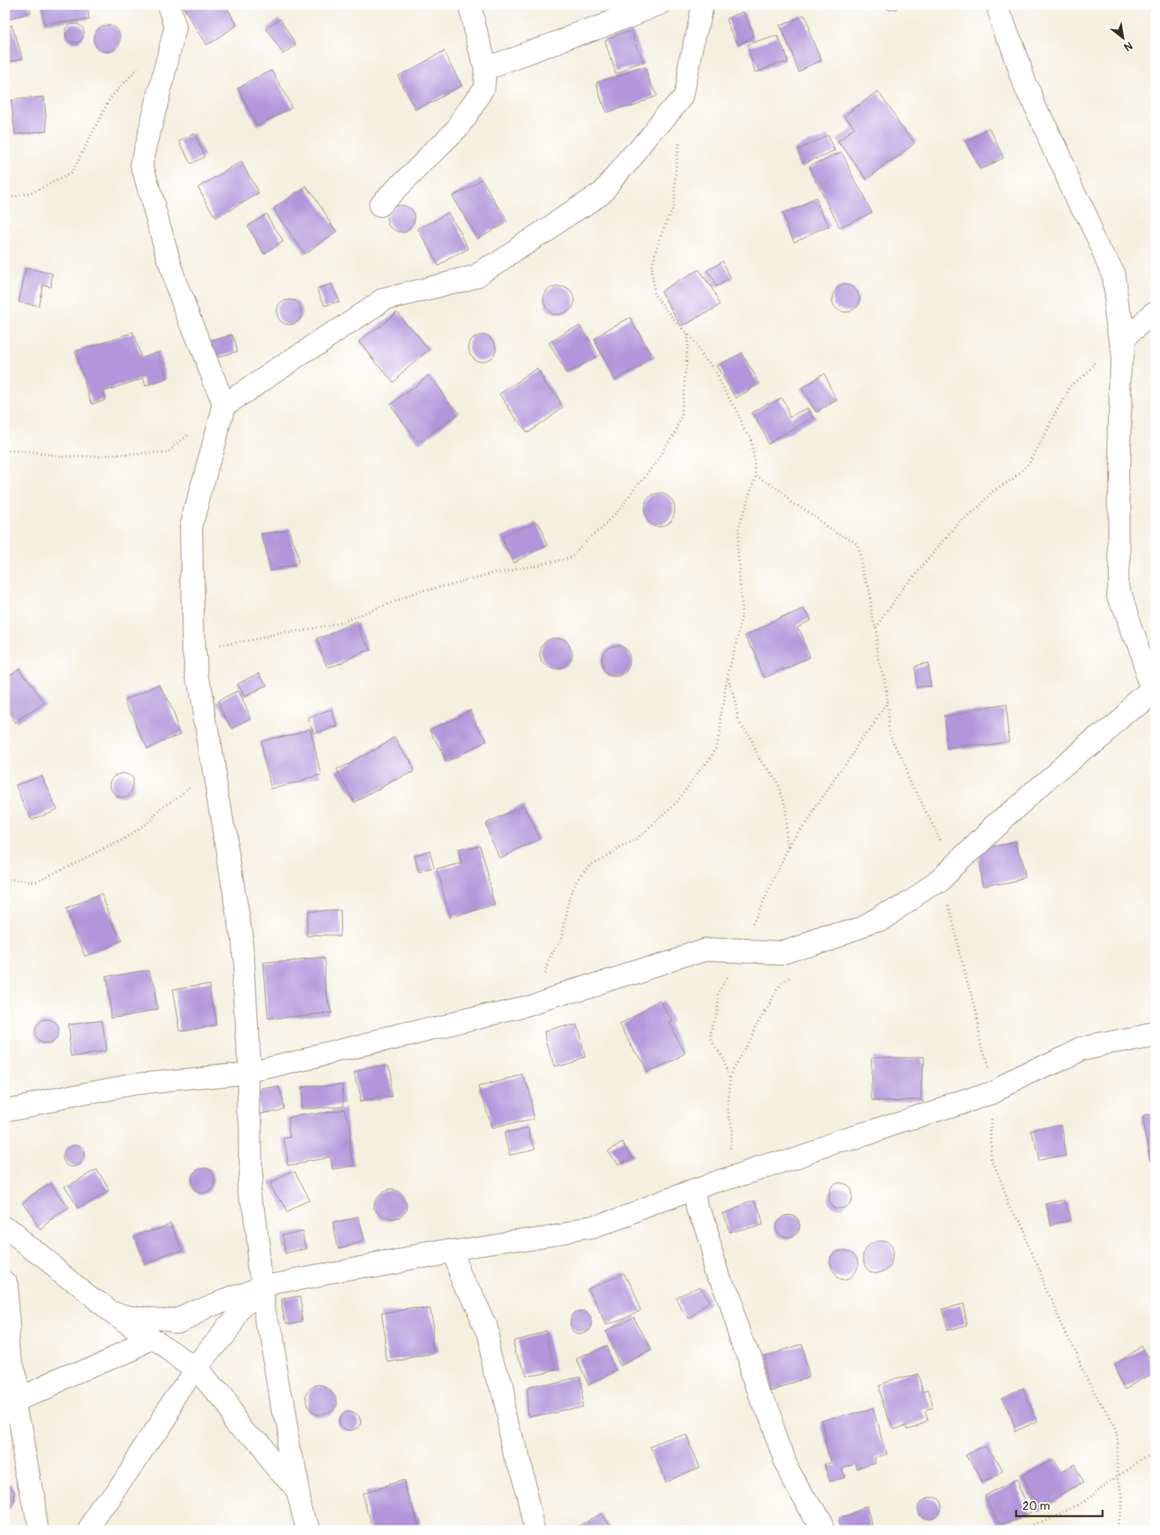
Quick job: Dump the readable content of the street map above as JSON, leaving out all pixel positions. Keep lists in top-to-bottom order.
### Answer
{
  "scale_bar": "20 m",
  "north": "bottom right"
}
